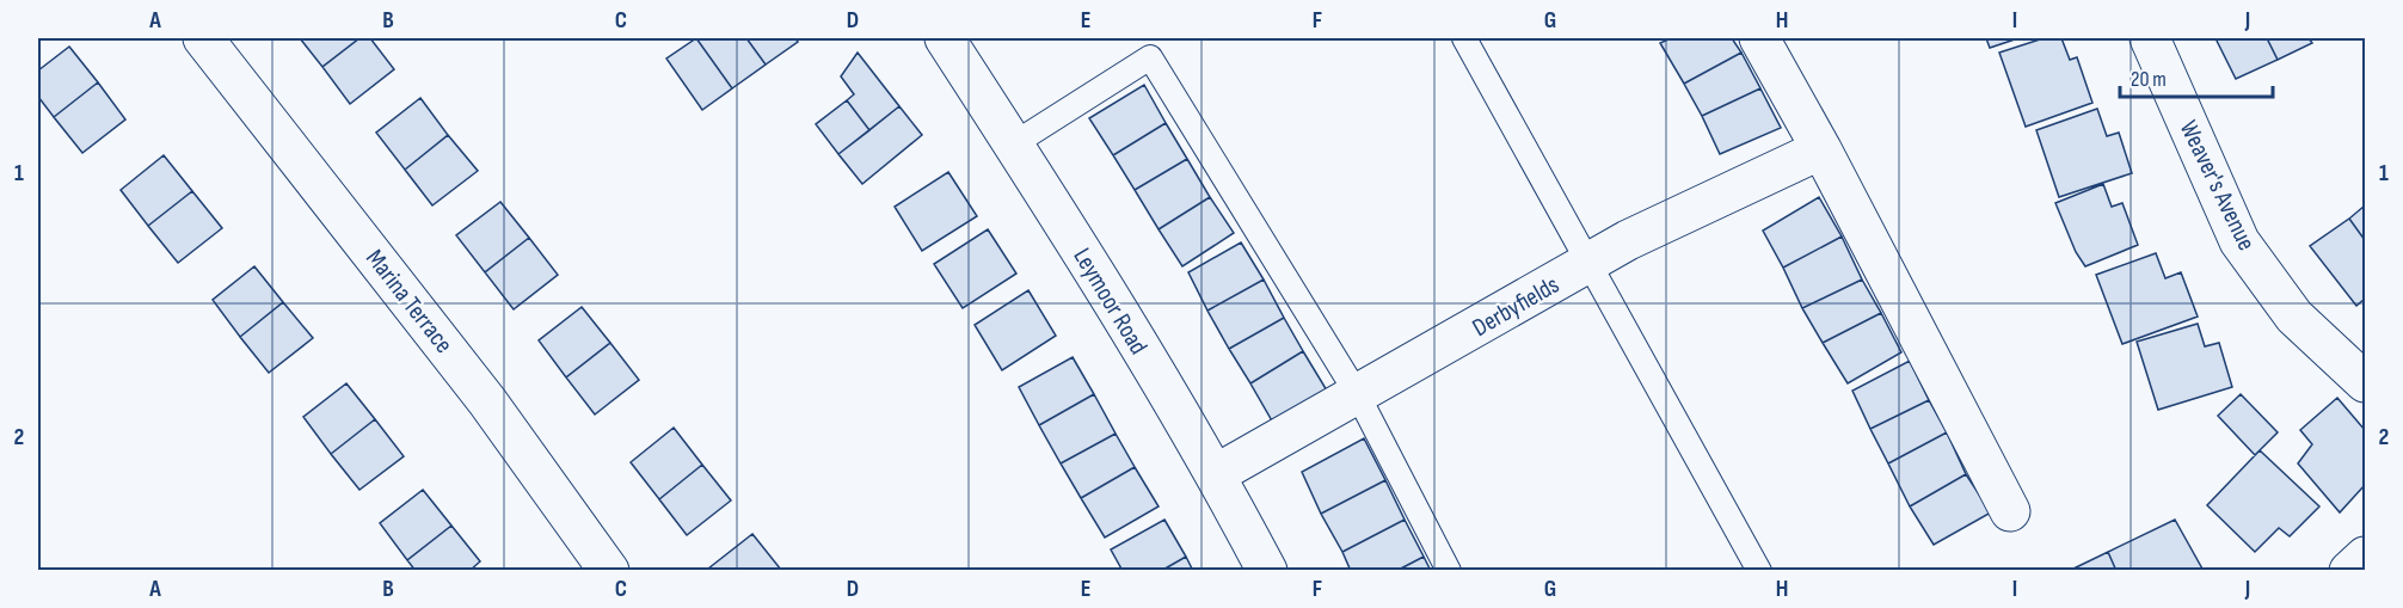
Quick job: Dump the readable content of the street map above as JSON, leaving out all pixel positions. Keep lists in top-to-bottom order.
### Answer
{
  "streets": {
    "street": [
      "Weaver's Avenue",
      "Marina Terrace",
      "Leymoor Road",
      "Derbyfields"
    ]
  },
  "crossings": [
    ["Leymoor Road", "Derbyfields"]
  ],
  "scale_bar": "20 m",
  "grid": {
    "columns": [
      "A",
      "B",
      "C",
      "D",
      "E",
      "F",
      "G",
      "H",
      "I",
      "J"
    ],
    "rows": ["1", "2"]
  }
}
